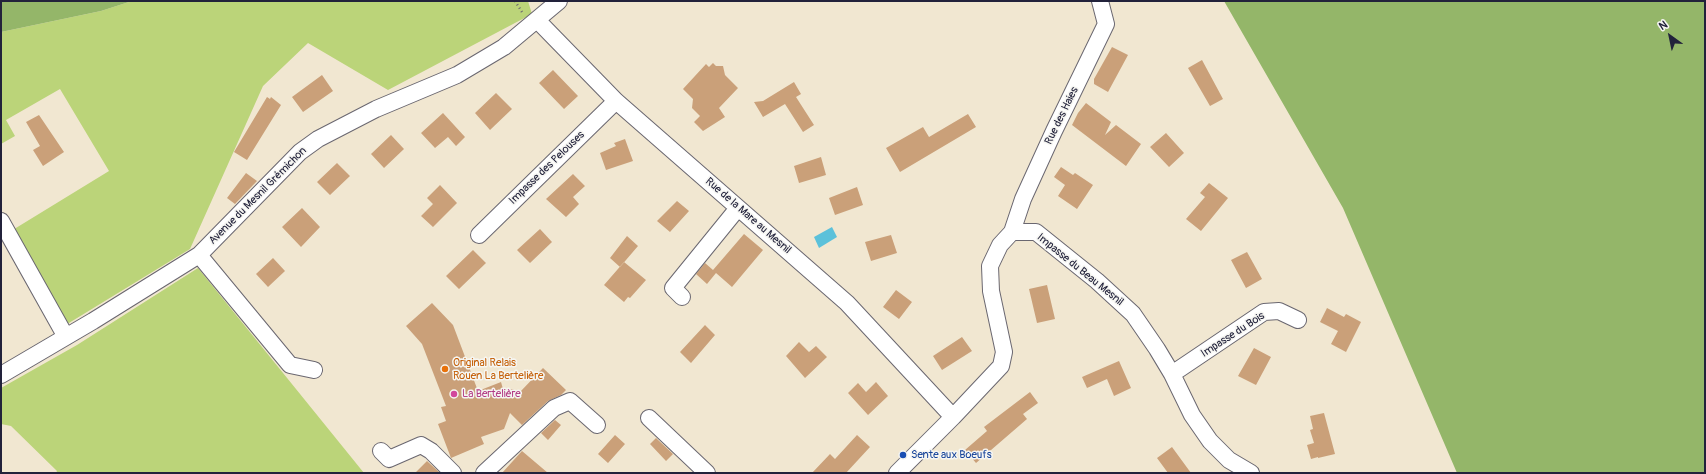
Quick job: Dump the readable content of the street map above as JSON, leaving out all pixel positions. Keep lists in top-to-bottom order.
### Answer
{
  "streets": {
    "street": [
      "Rue des Haies",
      "Impasse des Pelouses",
      "Avenue du Mesnil Grémichon",
      "Rue de la Mare au Mesnil",
      "Impasse du Beau Mesnil",
      "Impasse du Bois"
    ]
  },
  "crossings": [
    ["Rue des Haies", "Impasse du Beau Mesnil"],
    ["Impasse des Pelouses", "Rue de la Mare au Mesnil"],
    ["Avenue du Mesnil Grémichon", "Rue de la Mare au Mesnil"],
    ["Impasse du Beau Mesnil", "Impasse du Bois"]
  ],
  "places": ["Original Relais Rouen La Bertelière", "La Bertelière", "Sente aux Boeufs"],
  "north": "top left"
}
